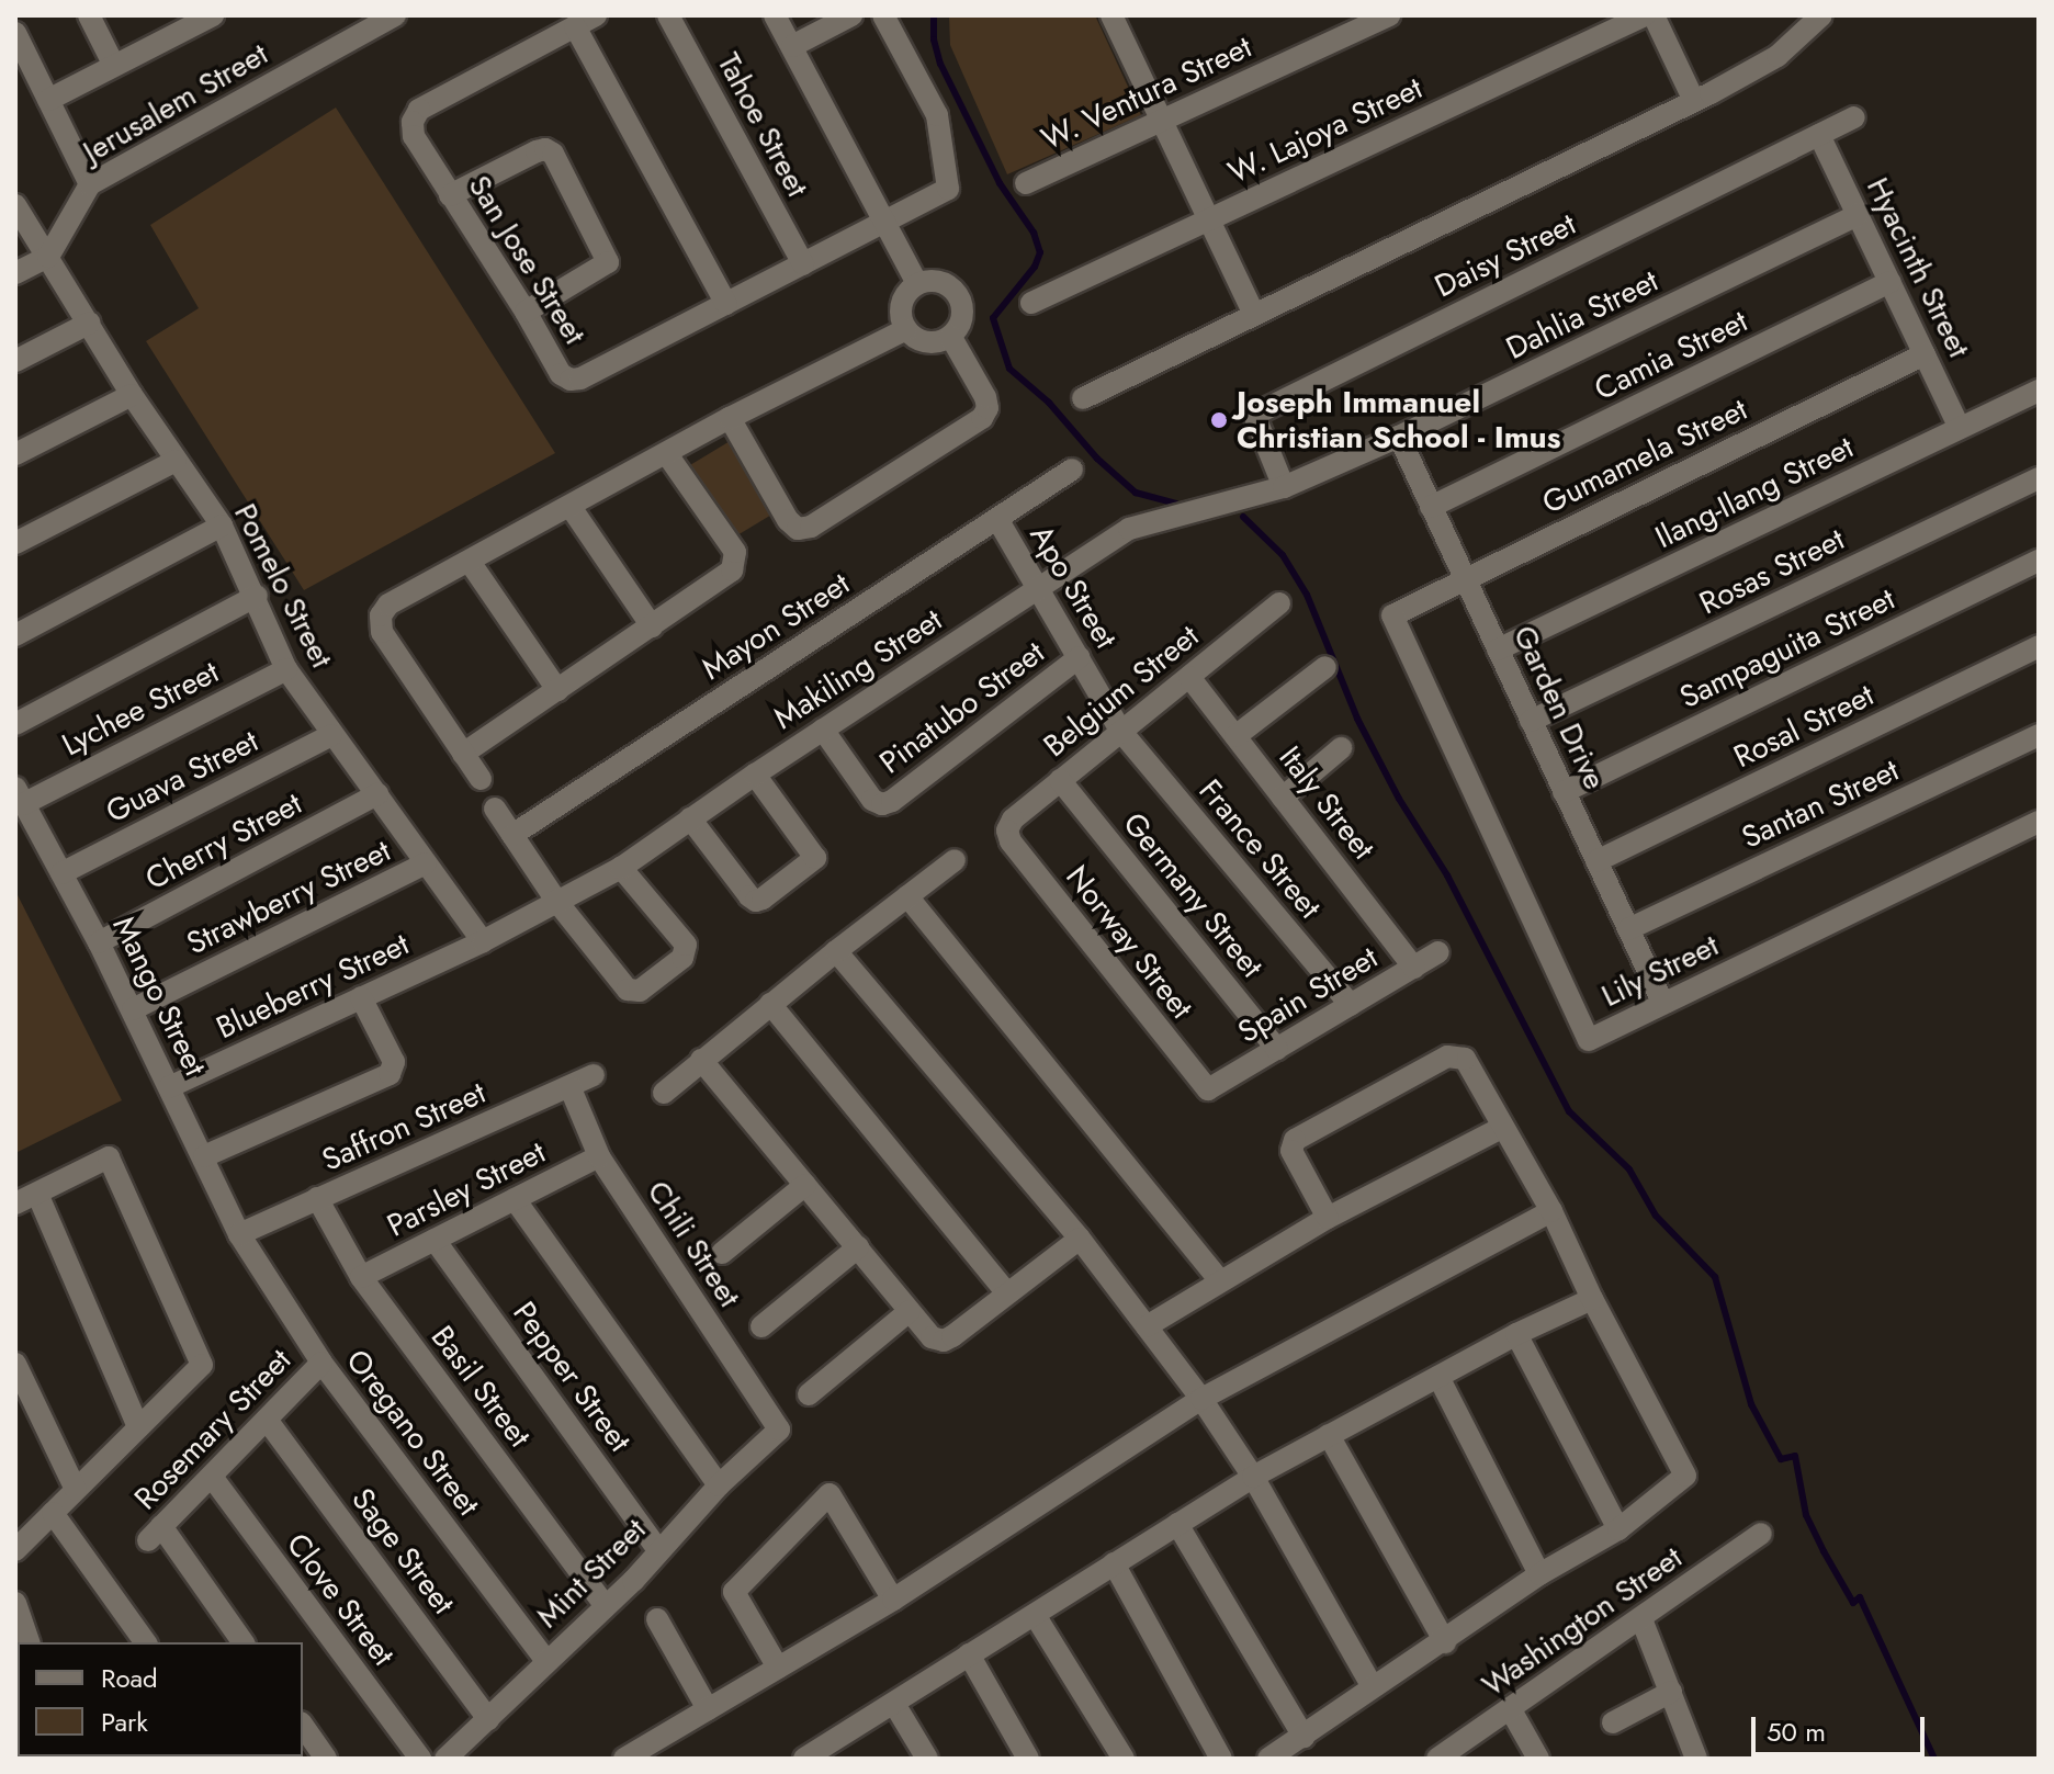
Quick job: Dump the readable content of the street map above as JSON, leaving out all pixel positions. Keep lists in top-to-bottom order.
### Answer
{
  "streets": {
    "street": [
      "W. Ventura Street",
      "Jerusalem Street",
      "Tahoe Street",
      "W. Lajoya Street",
      "Daisy Street",
      "San Jose Street",
      "Hyacinth Street",
      "Dahlia Street",
      "Camia Street",
      "Gumamela Street",
      "Ilang-Ilang Street",
      "Rosas Street",
      "Pomelo Street",
      "Apo Street",
      "Mayon Street",
      "Sampaguita Street",
      "Makiling Street",
      "Belgium Street",
      "Pinatubo Street",
      "Garden Drive",
      "Lychee Street",
      "Rosal Street",
      "Guava Street",
      "Italy Street",
      "Santan Street",
      "Cherry Street",
      "France Street",
      "Germany Street",
      "Strawberry Street",
      "Norway Street",
      "Lily Street",
      "Blueberry Street",
      "Spain Street",
      "Mango Street",
      "Saffron Street",
      "Parsley Street",
      "Chili Street",
      "Pepper Street",
      "Basil Street",
      "Rosemary Street",
      "Oregano Street",
      "Sage Street",
      "Mint Street",
      "Clove Street",
      "Washington Street"
    ]
  },
  "crossings": [
    ["Jerusalem Street", "Pomelo Street"],
    ["Tahoe Street", "San Jose Street"],
    ["Daisy Street", "Hyacinth Street"],
    ["Daisy Street", "Dahlia Street"],
    ["Daisy Street", "Makiling Street"],
    ["Hyacinth Street", "Dahlia Street"],
    ["Hyacinth Street", "Camia Street"],
    ["Hyacinth Street", "Gumamela Street"],
    ["Hyacinth Street", "Ilang-Ilang Street"],
    ["Dahlia Street", "Makiling Street"],
    ["Dahlia Street", "Garden Drive"],
    ["Camia Street", "Garden Drive"],
    ["Gumamela Street", "Garden Drive"],
    ["Gumamela Street", "Lily Street"],
    ["Ilang-Ilang Street", "Garden Drive"],
    ["Rosas Street", "Garden Drive"],
    ["Pomelo Street", "Makiling Street"],
    ["Pomelo Street", "Lychee Street"],
    ["Pomelo Street", "Guava Street"],
    ["Pomelo Street", "Cherry Street"],
    ["Pomelo Street", "Strawberry Street"],
    ["Pomelo Street", "Blueberry Street"],
    ["Apo Street", "Mayon Street"],
    ["Apo Street", "Makiling Street"],
    ["Apo Street", "Belgium Street"],
    ["Apo Street", "Pinatubo Street"],
    ["Apo Street", "France Street"],
    ["Sampaguita Street", "Garden Drive"],
    ["Makiling Street", "Pinatubo Street"],
    ["Makiling Street", "Blueberry Street"],
    ["Belgium Street", "Italy Street"],
    ["Belgium Street", "France Street"],
    ["Belgium Street", "Germany Street"],
    ["Belgium Street", "Norway Street"],
    ["Garden Drive", "Rosal Street"],
    ["Garden Drive", "Santan Street"],
    ["Garden Drive", "Lily Street"],
    ["Lychee Street", "Mango Street"],
    ["Guava Street", "Mango Street"],
    ["Italy Street", "Spain Street"],
    ["Cherry Street", "Mango Street"],
    ["France Street", "Spain Street"],
    ["Germany Street", "Spain Street"],
    ["Strawberry Street", "Mango Street"],
    ["Norway Street", "Spain Street"],
    ["Blueberry Street", "Mango Street"],
    ["Mango Street", "Saffron Street"],
    ["Mango Street", "Oregano Street"],
    ["Saffron Street", "Chili Street"],
    ["Saffron Street", "Basil Street"],
    ["Saffron Street", "Oregano Street"],
    ["Parsley Street", "Chili Street"],
    ["Parsley Street", "Pepper Street"],
    ["Parsley Street", "Basil Street"],
    ["Chili Street", "Mint Street"],
    ["Pepper Street", "Mint Street"],
    ["Basil Street", "Mint Street"],
    ["Rosemary Street", "Oregano Street"],
    ["Rosemary Street", "Sage Street"],
    ["Rosemary Street", "Clove Street"],
    ["Oregano Street", "Mint Street"],
    ["Sage Street", "Mint Street"]
  ],
  "places": ["Joseph Immanuel Christian School - Imus"],
  "legend": ["Road", "Park"],
  "scale_bar": "50 m"
}
